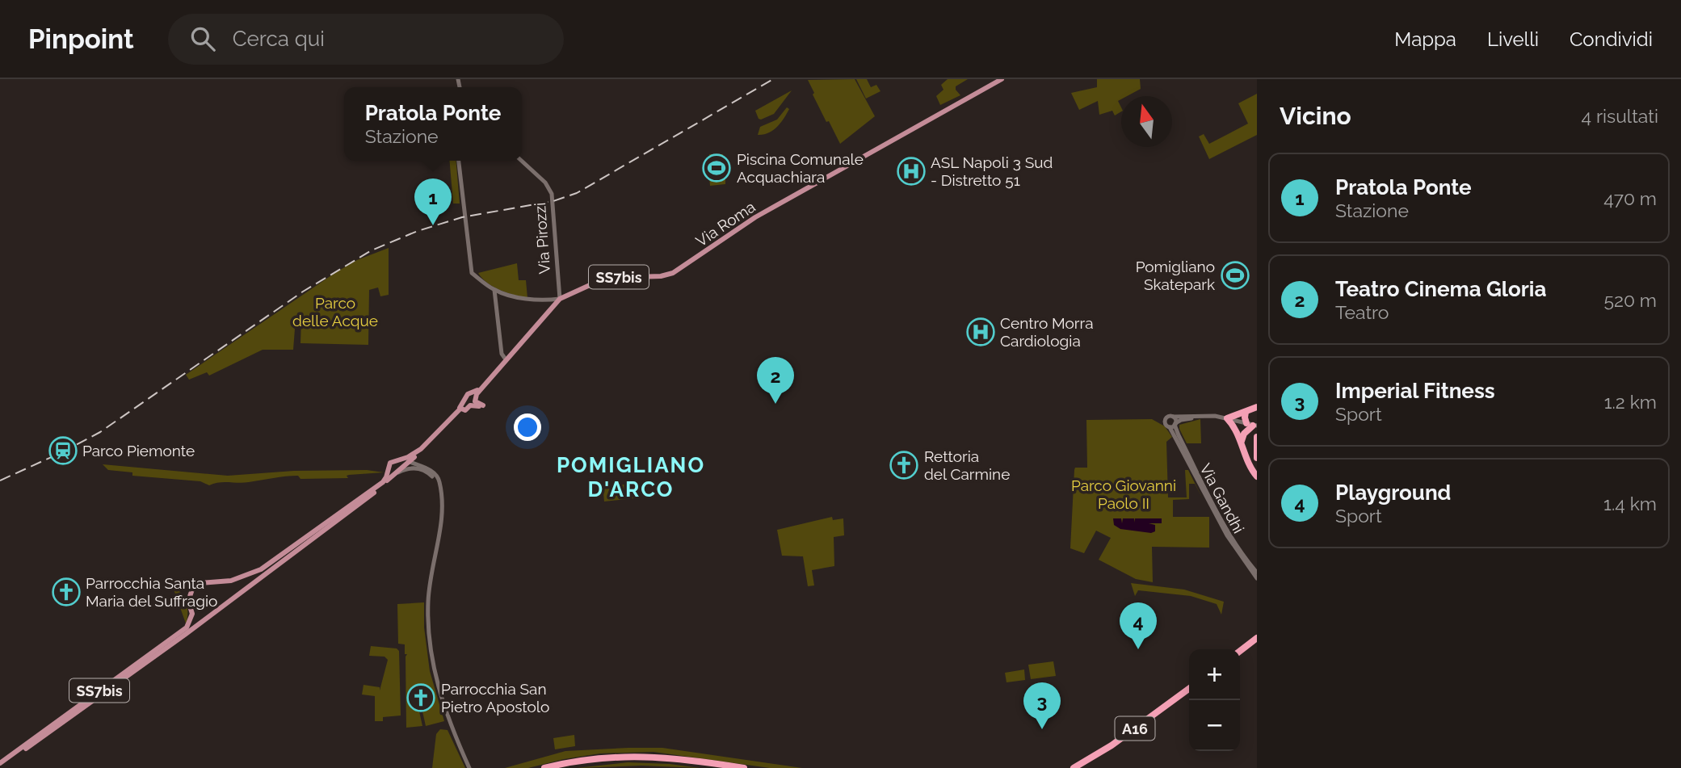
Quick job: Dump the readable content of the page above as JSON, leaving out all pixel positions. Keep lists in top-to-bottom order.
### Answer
{
  "streets": {
    "highway": ["A16"],
    "main road": [
      "Via Roma",
      "Via Pirozzi",
      "SS7bis",
      "Via Gandhi"
    ]
  },
  "crossings": [
    ["Via Roma", "Via Pirozzi"],
    ["Via Roma", "SS7bis"]
  ],
  "districts": ["POMIGLIANO D'ARCO"],
  "parks": ["Parco delle Acque", "Parco Giovanni Paolo II"],
  "places": {
    "sports": ["Piscina Comunale Acquachiara", "Pomigliano Skatepark"],
    "hospital": ["ASL Napoli 3 Sud - Distretto 51", "Centro Morra Cardiologia"],
    "station": ["Parco Piemonte"],
    "church": ["Rettoria del Carmine", "Parrocchia Santa Maria del Suffragio", "Parrocchia San Pietro Apostolo"]
  },
  "north": "top",
  "page": {
    "header": "Pinpoint",
    "search": "Cerca qui",
    "nav": ["Mappa", "Livelli", "Condividi"],
    "heading": ["Vicino", "4 risultati"],
    "popup": ["Pratola Ponte", "Stazione"],
    "list": [
      {
        "mark": "1",
        "name": "Pratola Ponte",
        "note": "Stazione",
        "value": "470 m"
      },
      {
        "mark": "2",
        "name": "Teatro Cinema Gloria",
        "note": "Teatro",
        "value": "520 m"
      },
      {
        "mark": "3",
        "name": "Imperial Fitness",
        "note": "Sport",
        "value": "1.2 km"
      },
      {
        "mark": "4",
        "name": "Playground",
        "note": "Sport",
        "value": "1.4 km"
      }
    ],
    "pins": [
      "1",
      "2",
      "4",
      "3"
    ],
    "map_buttons": ["+", "−"]
  }
}
